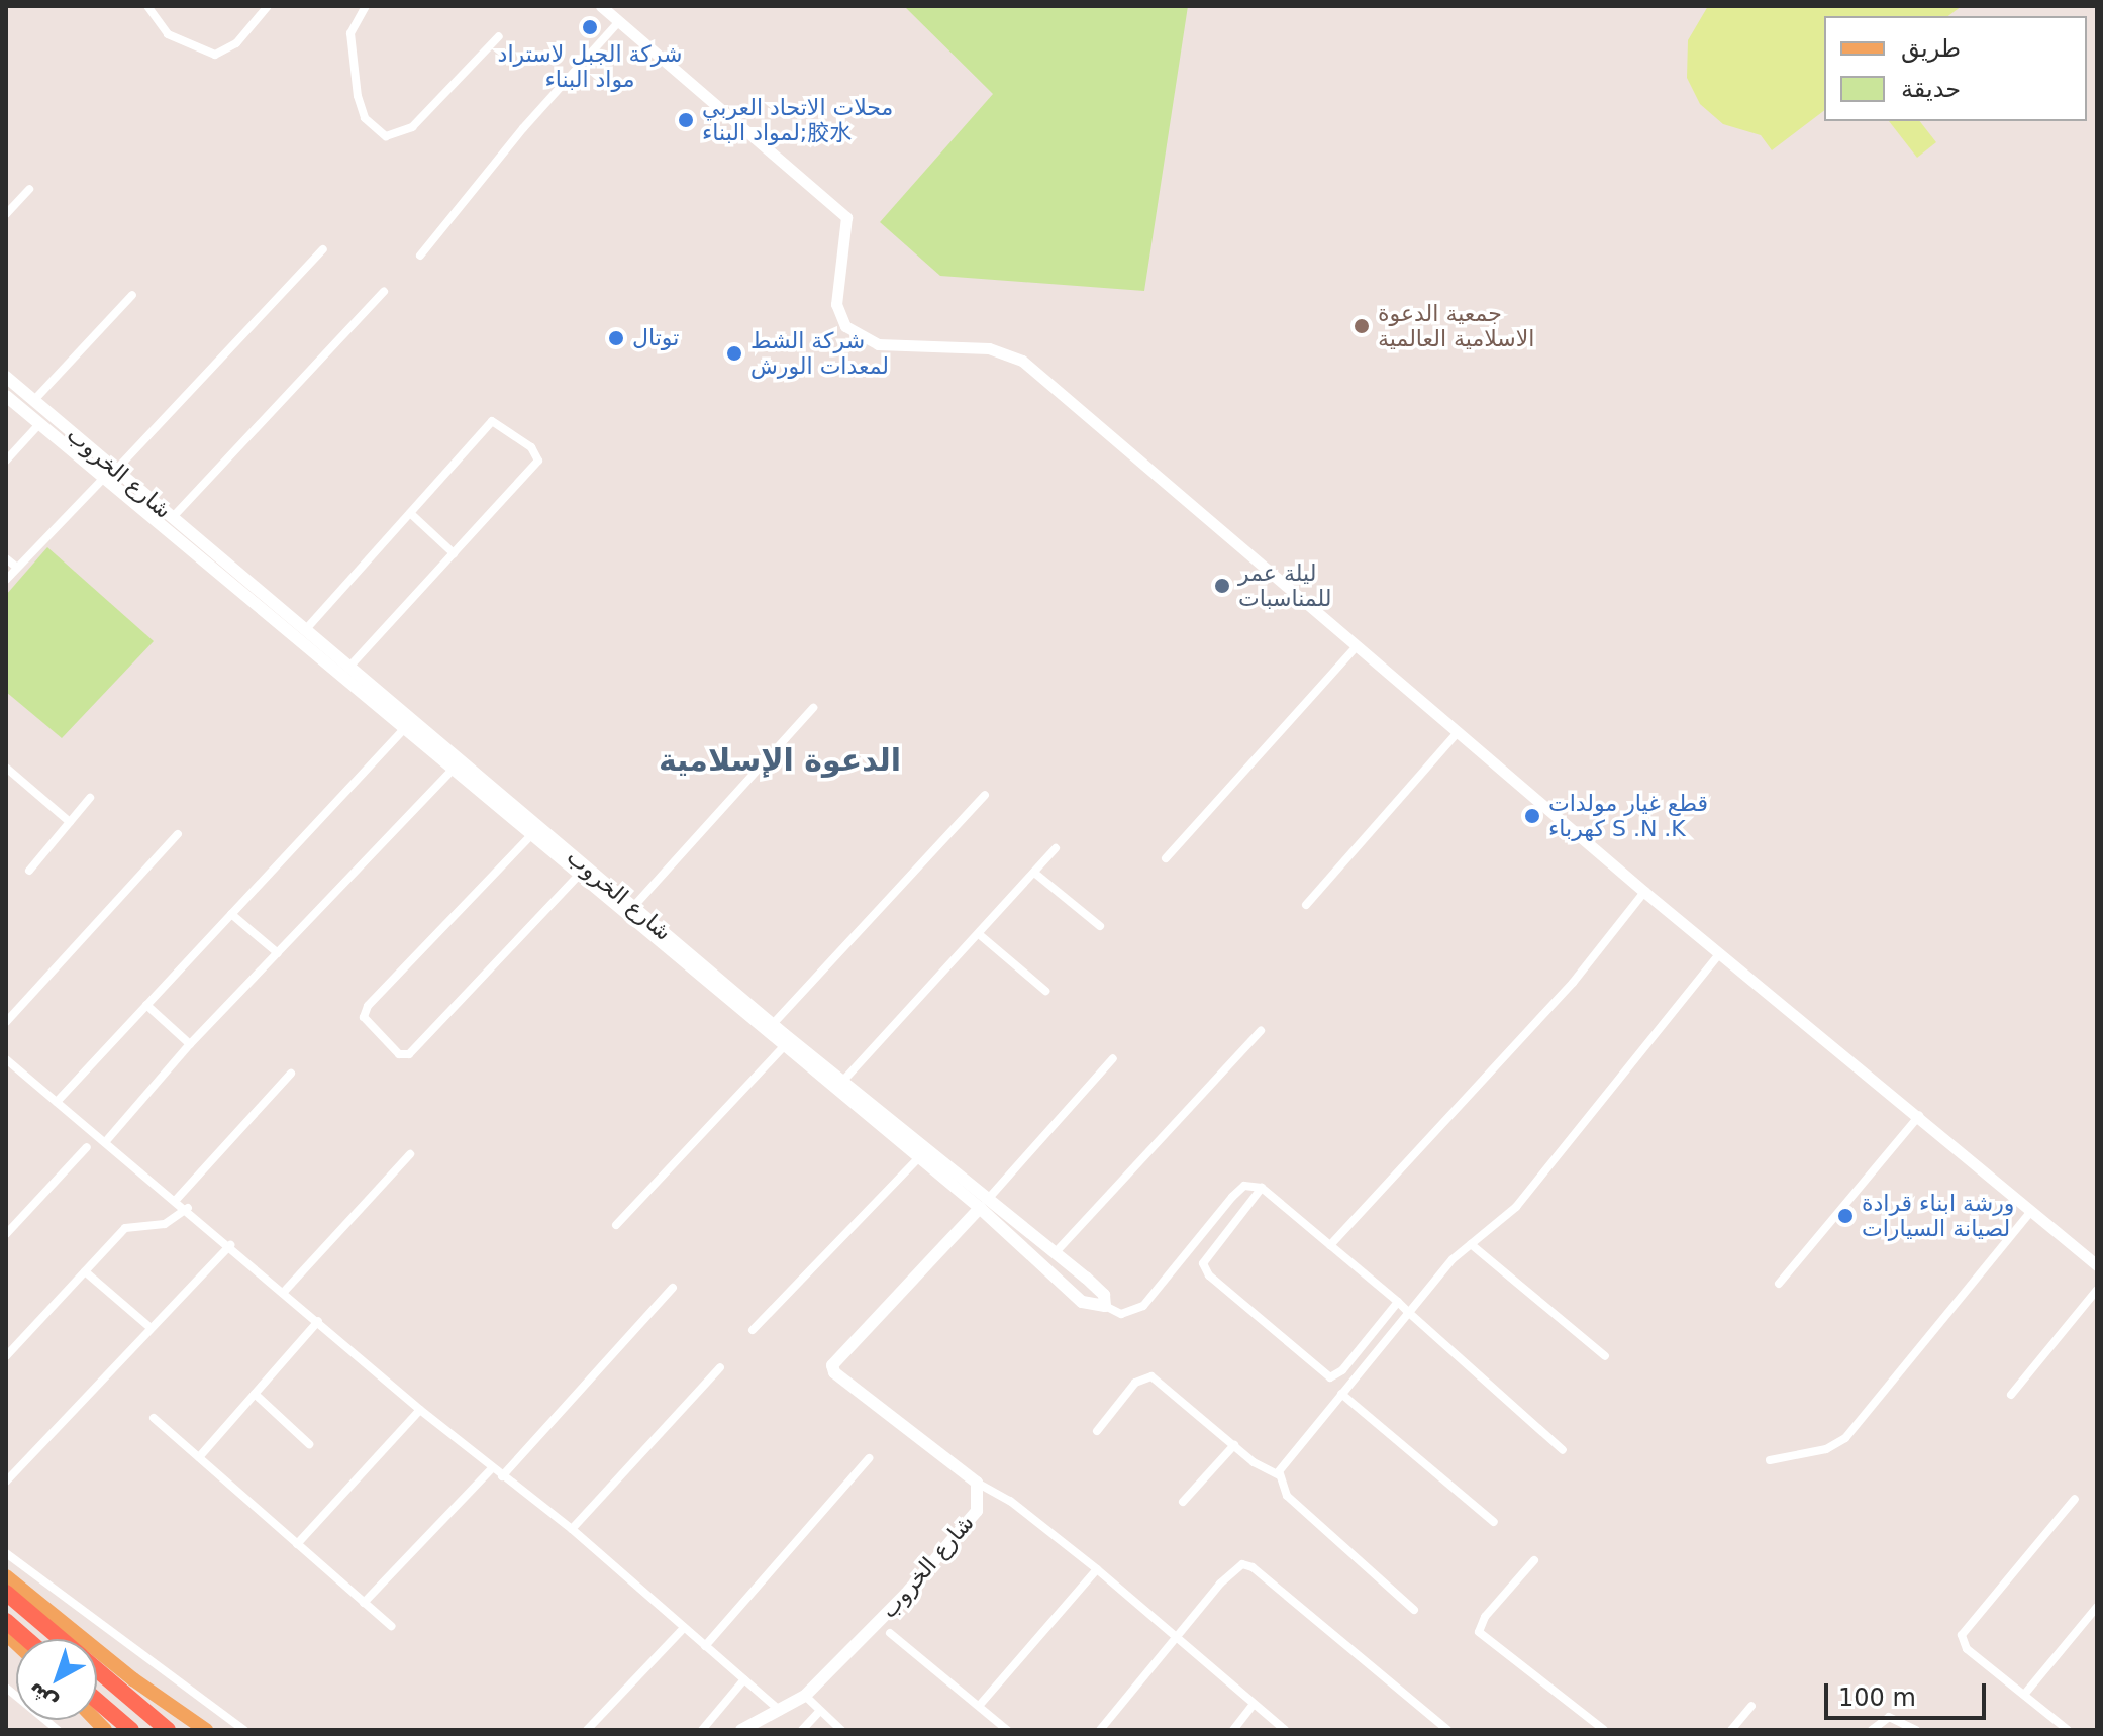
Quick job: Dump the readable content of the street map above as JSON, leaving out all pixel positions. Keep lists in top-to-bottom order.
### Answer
{
  "streets": {
    "main road": ["شارع الخروب"]
  },
  "districts": ["الدعوة الإسلامية"],
  "places": [
    "شركة الجبل لاستراد مواد البناء",
    "محلات الاتحاد العربي لمواد البناء;胶水",
    "جمعية الدعوة الاسلامية العالمية",
    "توتال",
    "شركة الشط لمعدات الورش",
    "ليلة عمر للمناسبات",
    "قطع غيار مولدات كهرباء S .N .K",
    "ورشة ابناء قرادة لصيانة السيارات"
  ],
  "legend": ["طريق", "حديقة"],
  "scale_bar": "100 m",
  "north": "bottom left"
}
